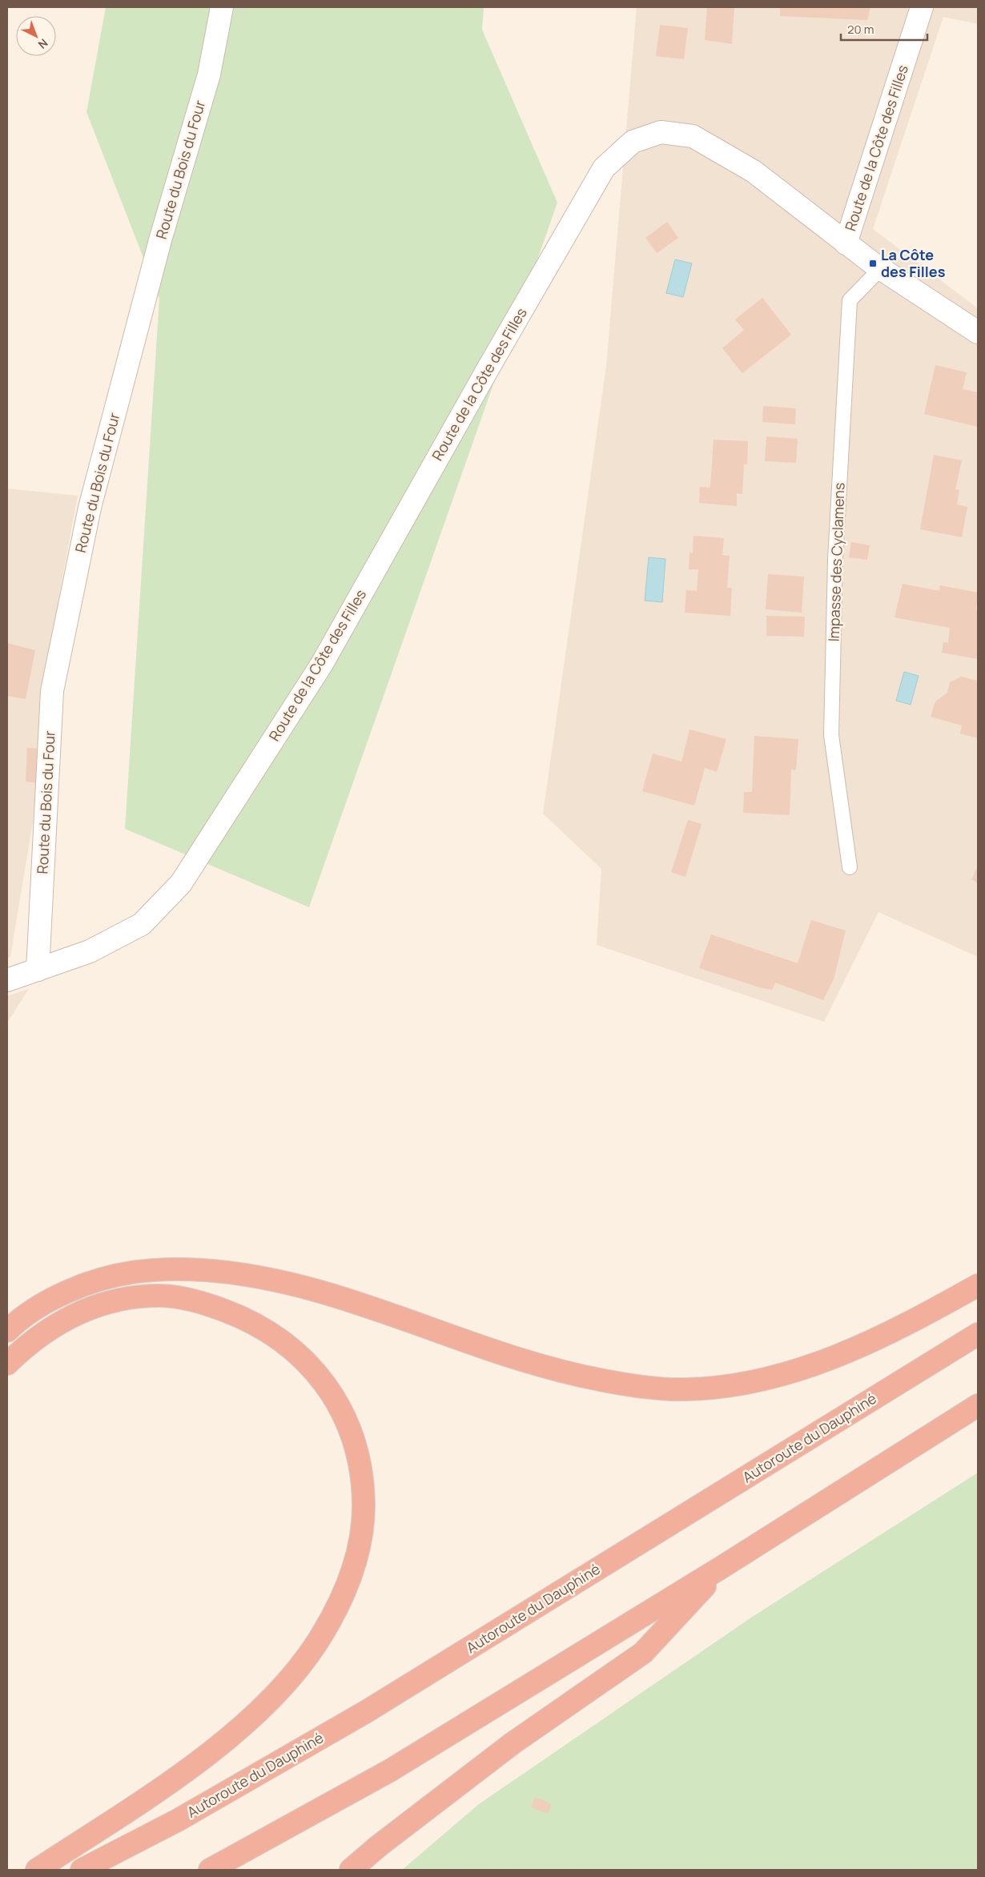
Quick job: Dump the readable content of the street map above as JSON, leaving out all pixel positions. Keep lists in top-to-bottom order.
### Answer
{
  "streets": {
    "highway": ["Autoroute du Dauphiné"],
    "street": ["Route de la Côte des Filles", "Route du Bois du Four"],
    "lane": ["Impasse des Cyclamens"]
  },
  "crossings": [
    ["Route de la Côte des Filles", "Route du Bois du Four"]
  ],
  "places": {
    "transit": ["La Côte des Filles"]
  },
  "scale_bar": "20 m",
  "north": "bottom right"
}
